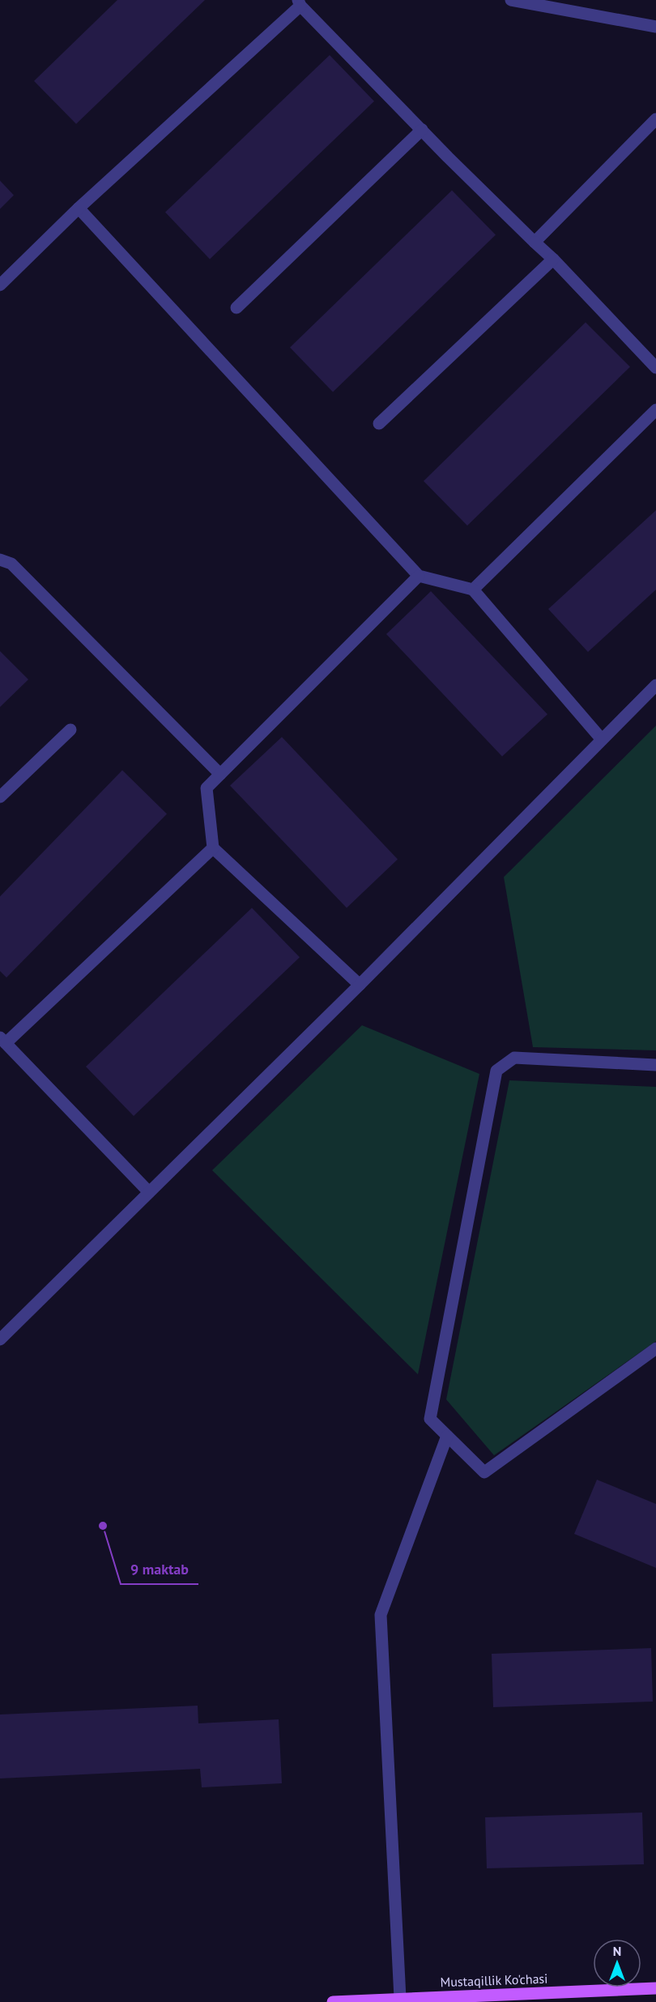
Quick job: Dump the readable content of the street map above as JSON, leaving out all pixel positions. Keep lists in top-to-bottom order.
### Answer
{
  "streets": {
    "main road": ["Mustaqillik Ko'chasi"]
  },
  "places": ["9 maktab"],
  "north": "top"
}
